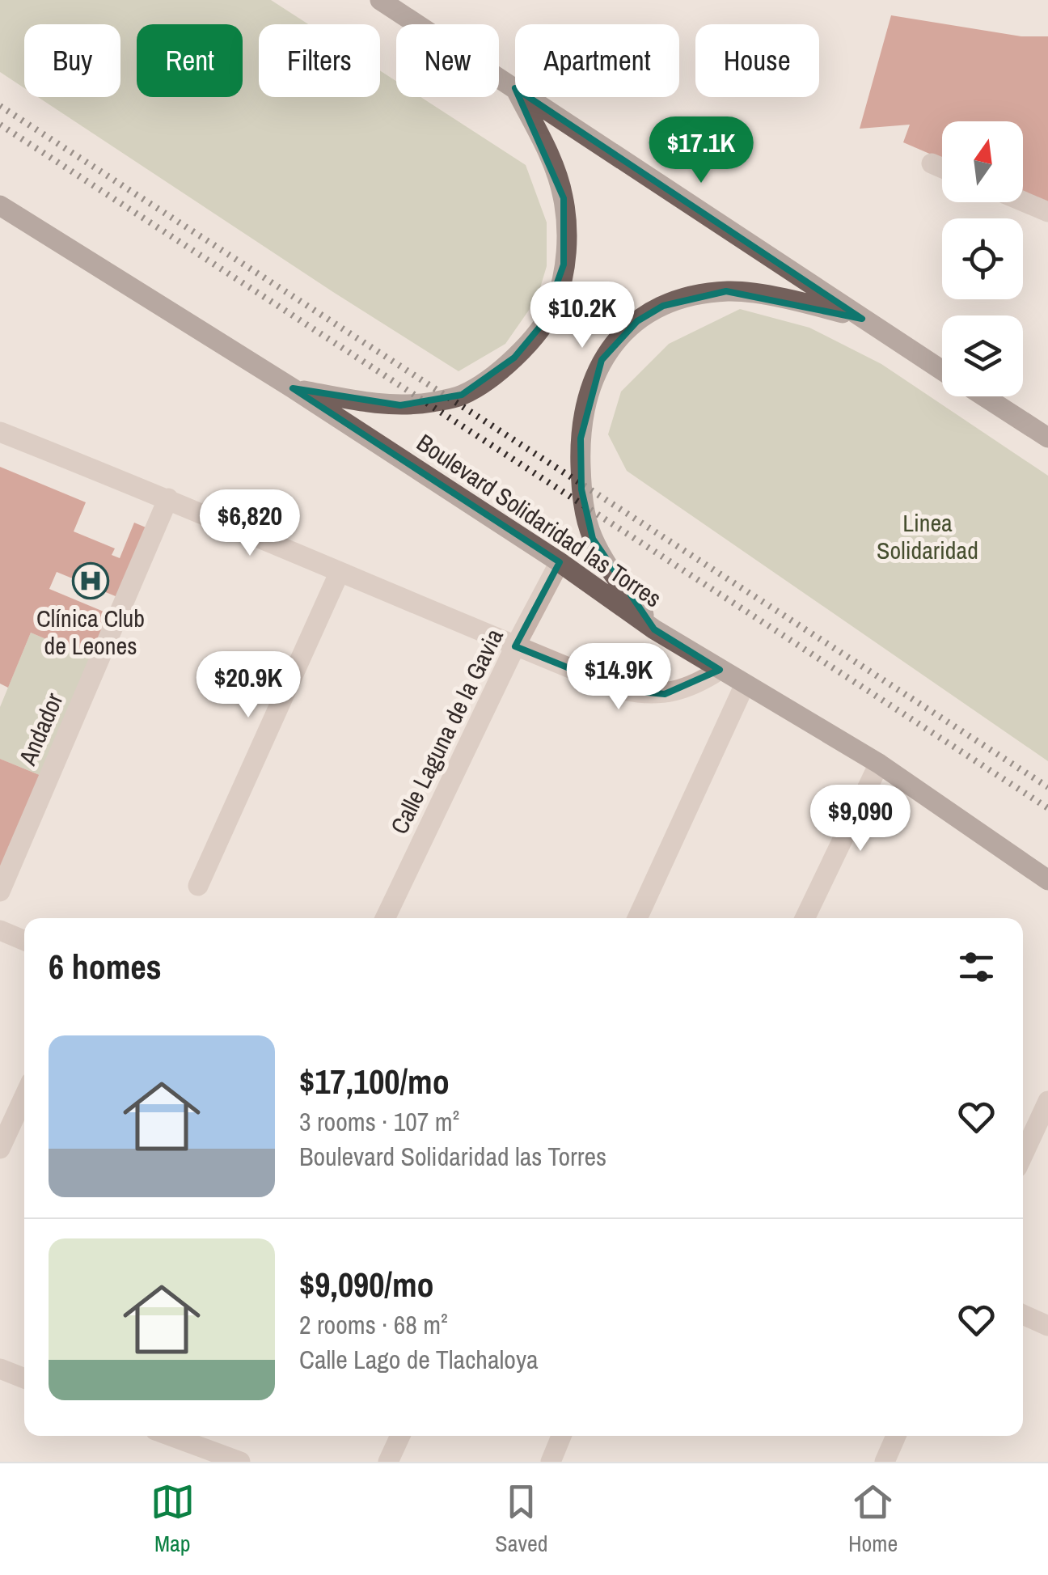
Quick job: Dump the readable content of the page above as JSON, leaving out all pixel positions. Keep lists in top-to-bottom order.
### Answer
{
  "streets": {
    "main road": ["Boulevard Solidaridad las Torres"],
    "street": ["Andador", "Calle Laguna de la Gavia"]
  },
  "crossings": [
    ["Boulevard Solidaridad las Torres", "Calle Laguna de la Gavia"]
  ],
  "parks": ["Linea Solidaridad"],
  "places": {
    "hospital": ["Clínica Club de Leones"]
  },
  "north": "top",
  "page": {
    "chip": [
      "Buy",
      "Rent",
      "Filters",
      "New",
      "Apartment",
      "House"
    ],
    "price": [
      "$17.1K",
      "$10.2K",
      "$6,820",
      "$14.9K",
      "$20.9K",
      "$9,090"
    ],
    "heading": "6 homes",
    "list": [
      {
        "name": "$17,100/mo",
        "note": "3 rooms · 107 m² · Boulevard Solidaridad las Torres"
      },
      {
        "name": "$9,090/mo",
        "note": "2 rooms · 68 m² · Calle Lago de Tlachaloya"
      }
    ],
    "tabs": ["Map", "Saved", "Home"]
  }
}
